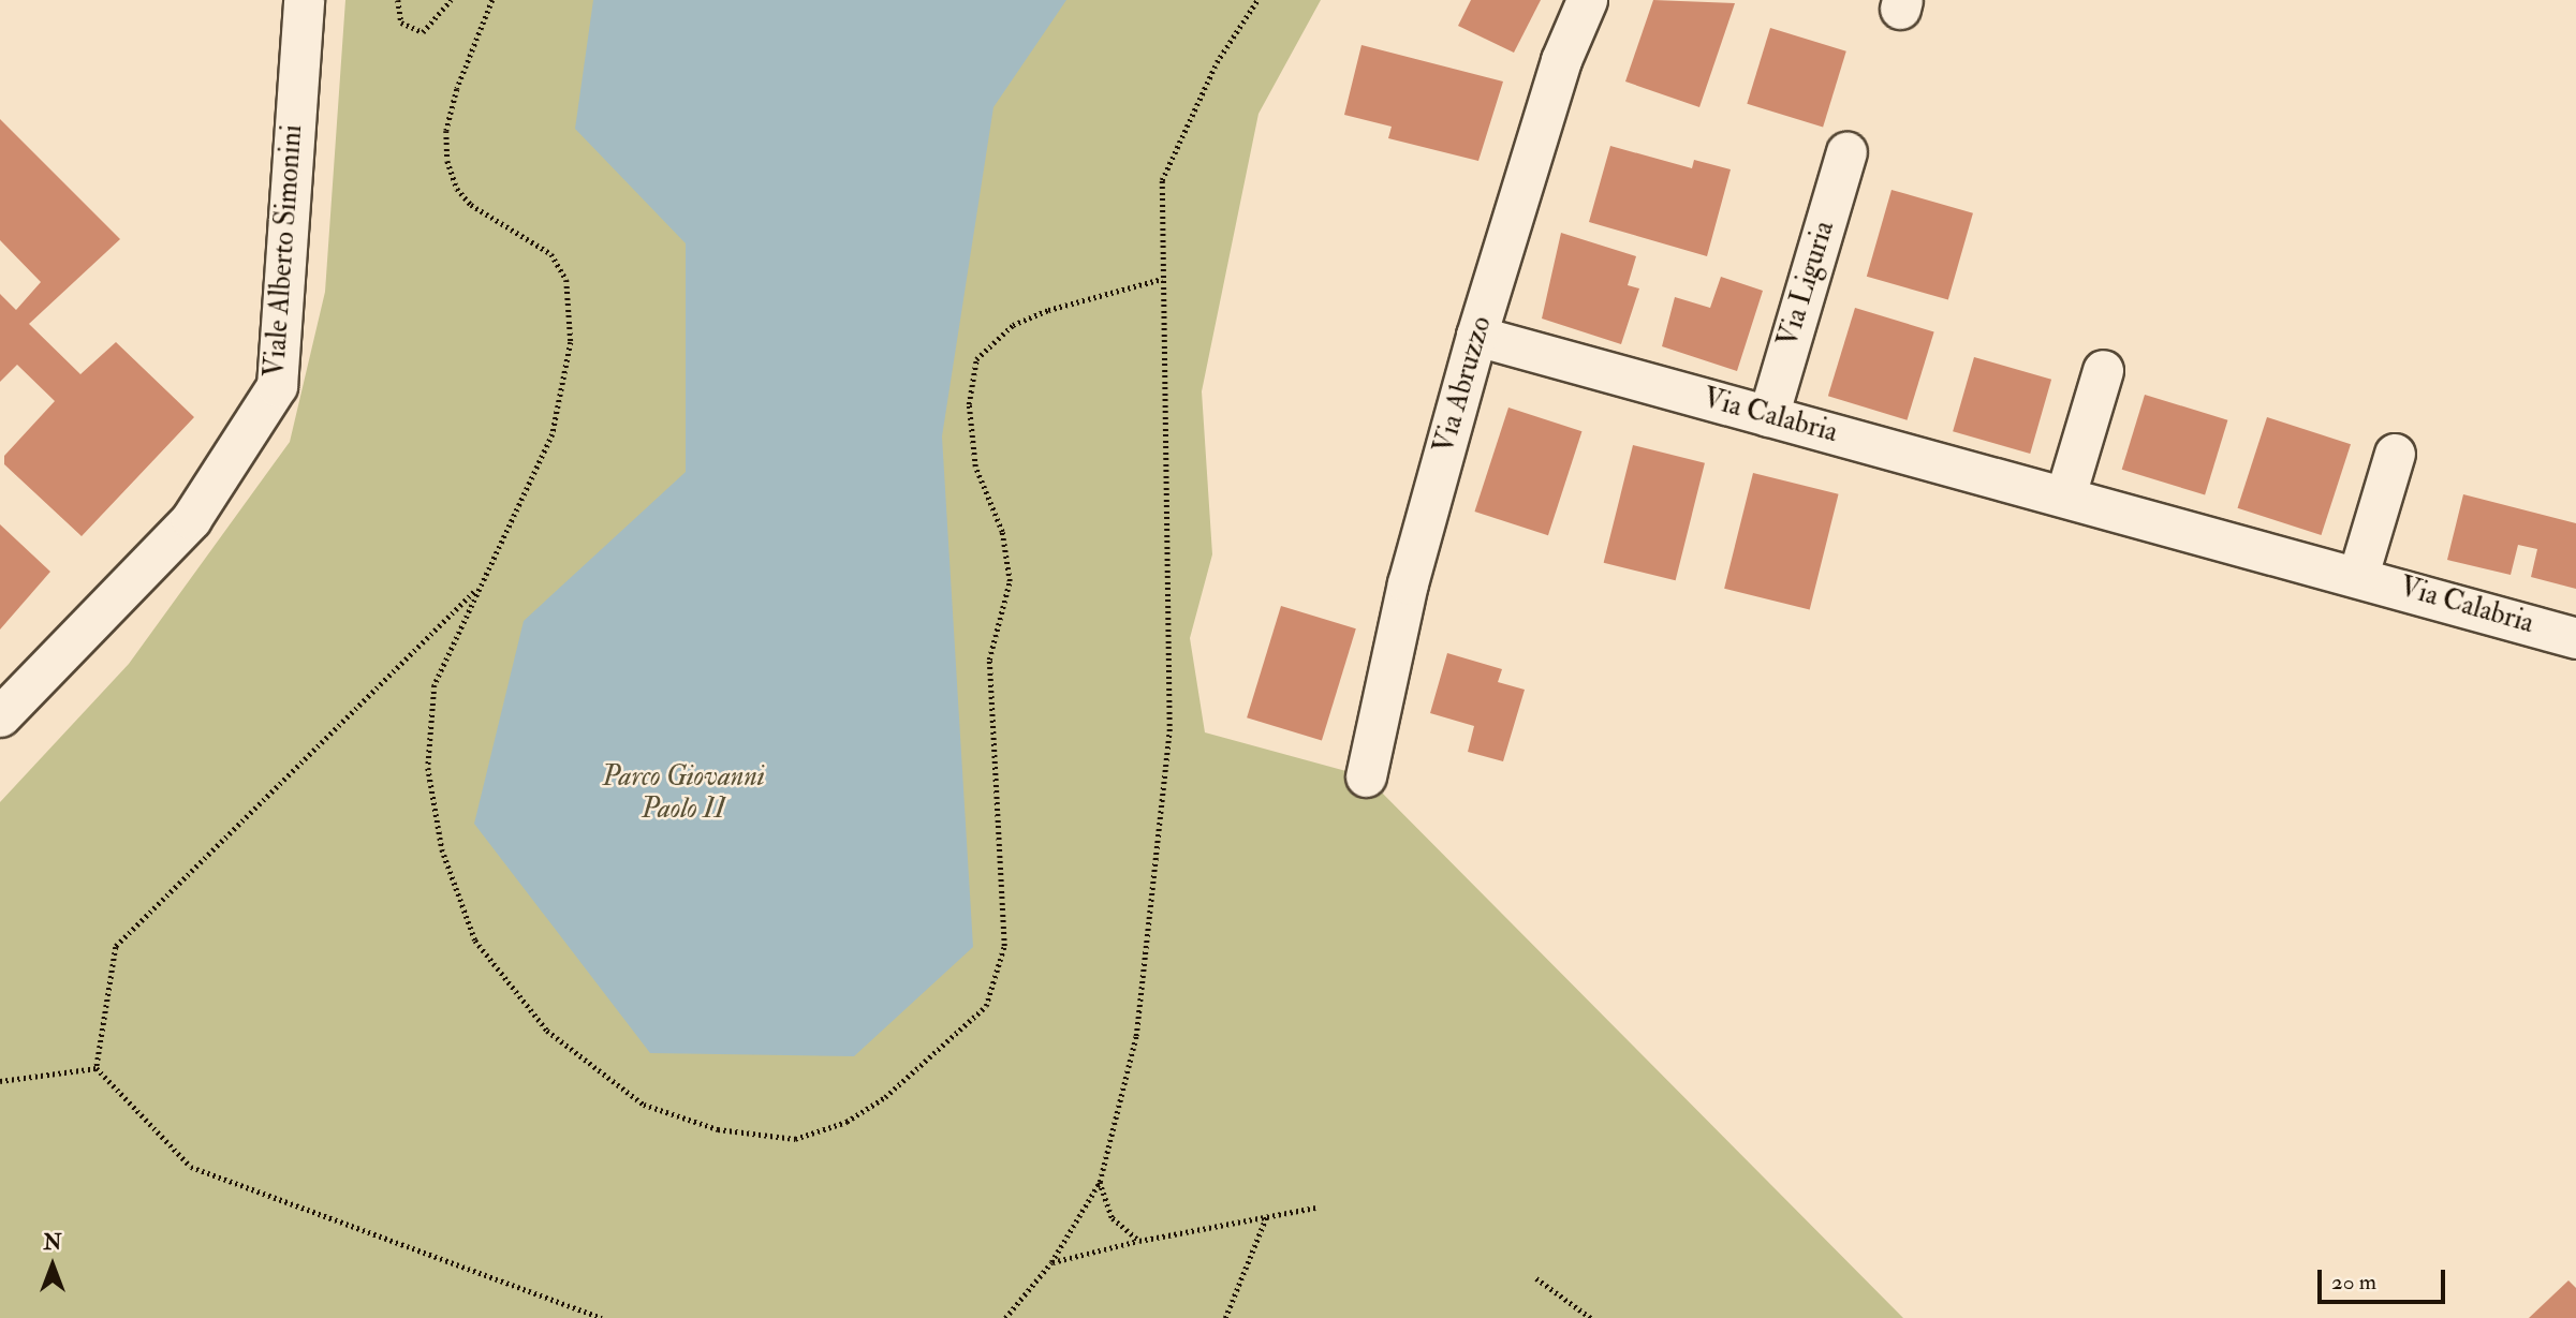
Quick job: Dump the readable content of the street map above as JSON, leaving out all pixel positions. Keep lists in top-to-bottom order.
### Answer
{
  "streets": {
    "street": [
      "Viale Alberto Simonini",
      "Via Liguria",
      "Via Abruzzo",
      "Via Calabria"
    ]
  },
  "crossings": [
    ["Via Liguria", "Via Calabria"],
    ["Via Abruzzo", "Via Calabria"]
  ],
  "parks": ["Parco Giovanni Paolo II"],
  "scale_bar": "20 m",
  "north": "top"
}
